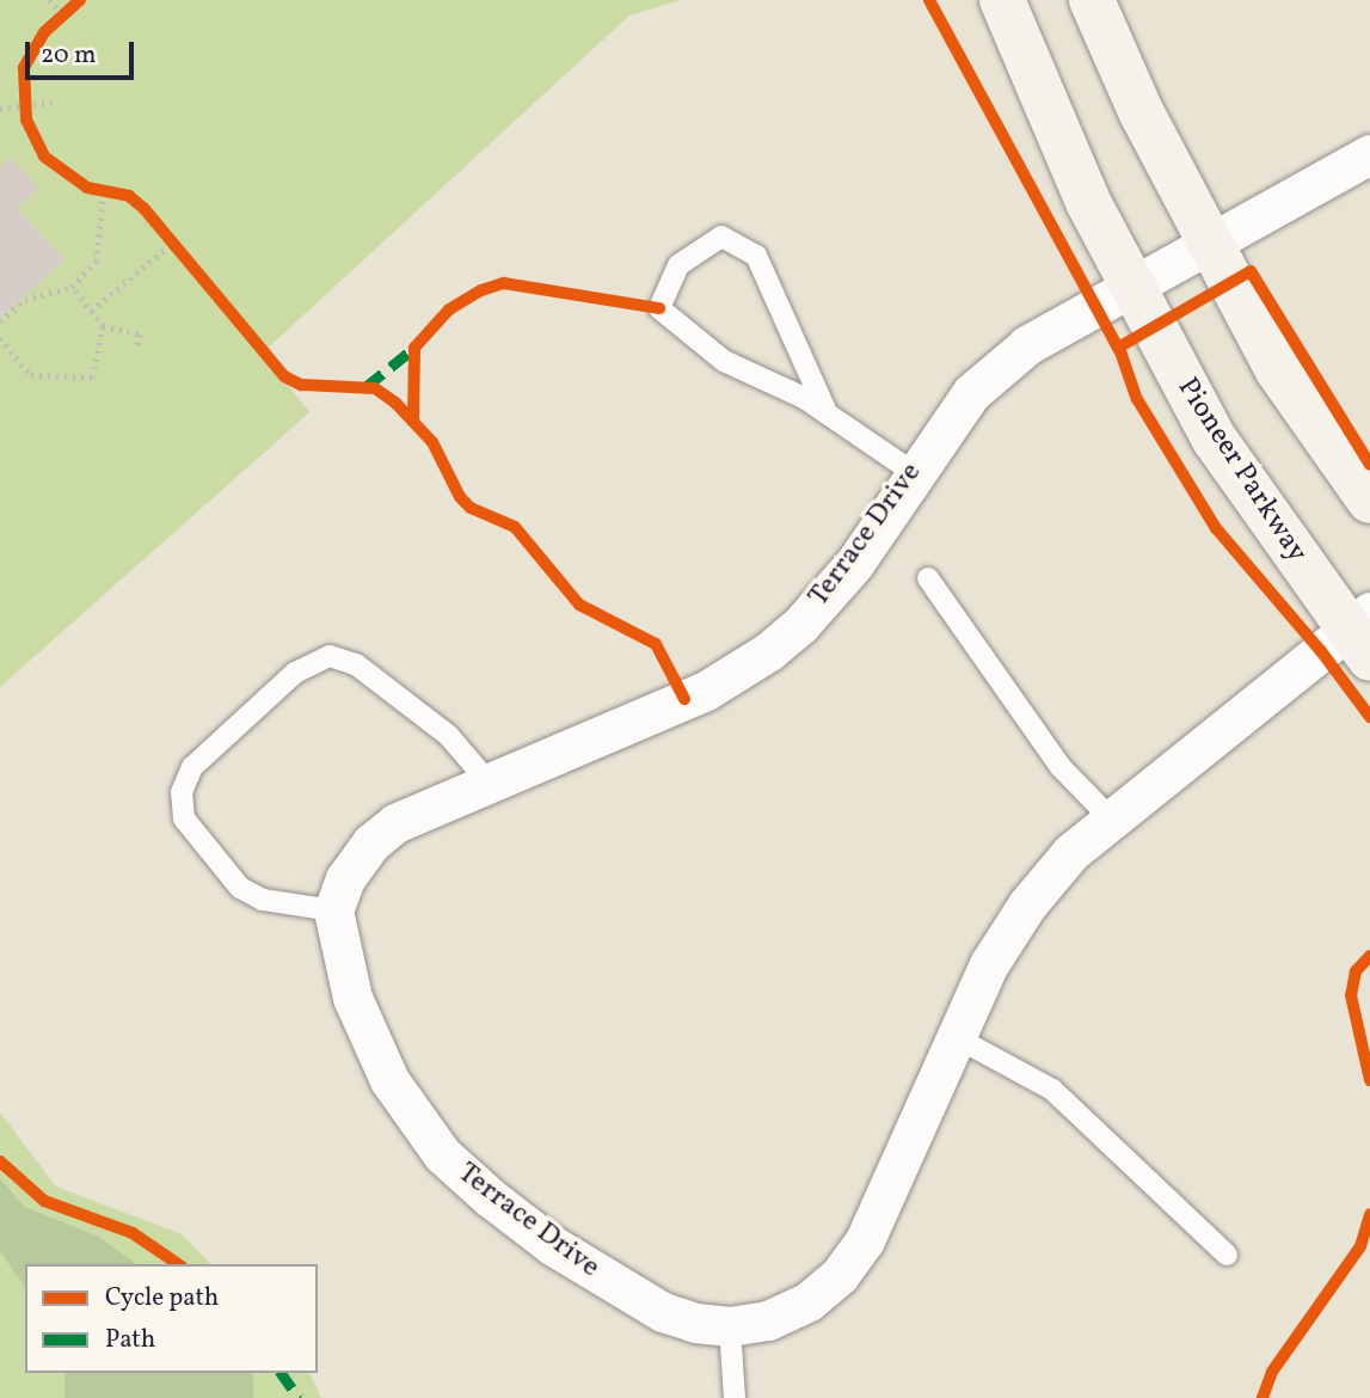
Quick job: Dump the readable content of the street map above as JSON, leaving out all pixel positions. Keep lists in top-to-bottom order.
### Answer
{
  "streets": {
    "street": ["Pioneer Parkway", "Terrace Drive"]
  },
  "crossings": [
    ["Pioneer Parkway", "Terrace Drive"]
  ],
  "legend": ["Cycle path", "Path"],
  "scale_bar": "20 m"
}
